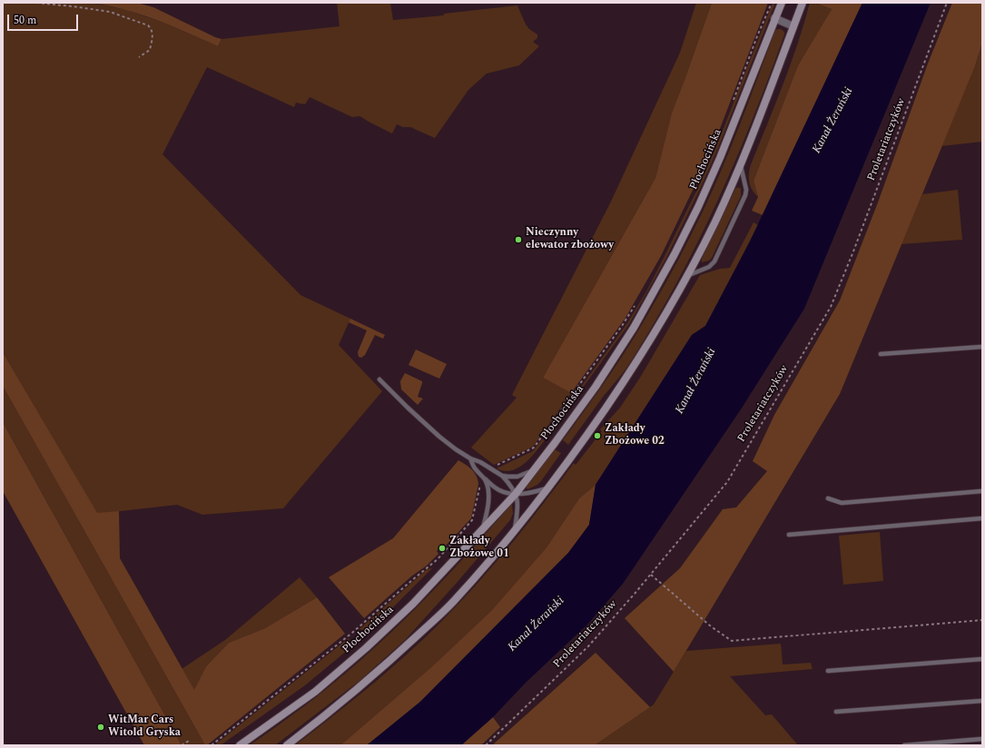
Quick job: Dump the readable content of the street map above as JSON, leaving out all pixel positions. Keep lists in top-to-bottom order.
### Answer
{
  "streets": {
    "main road": ["Płochocińska"],
    "path": ["Proletariatczyków"]
  },
  "water": ["Kanał Żerański"],
  "places": [
    "Nieczynny elewator zbożowy",
    "Zakłady Zbożowe 02",
    "Zakłady Zbożowe 01",
    "WitMar Cars Witold Gryska"
  ],
  "scale_bar": "50 m"
}
